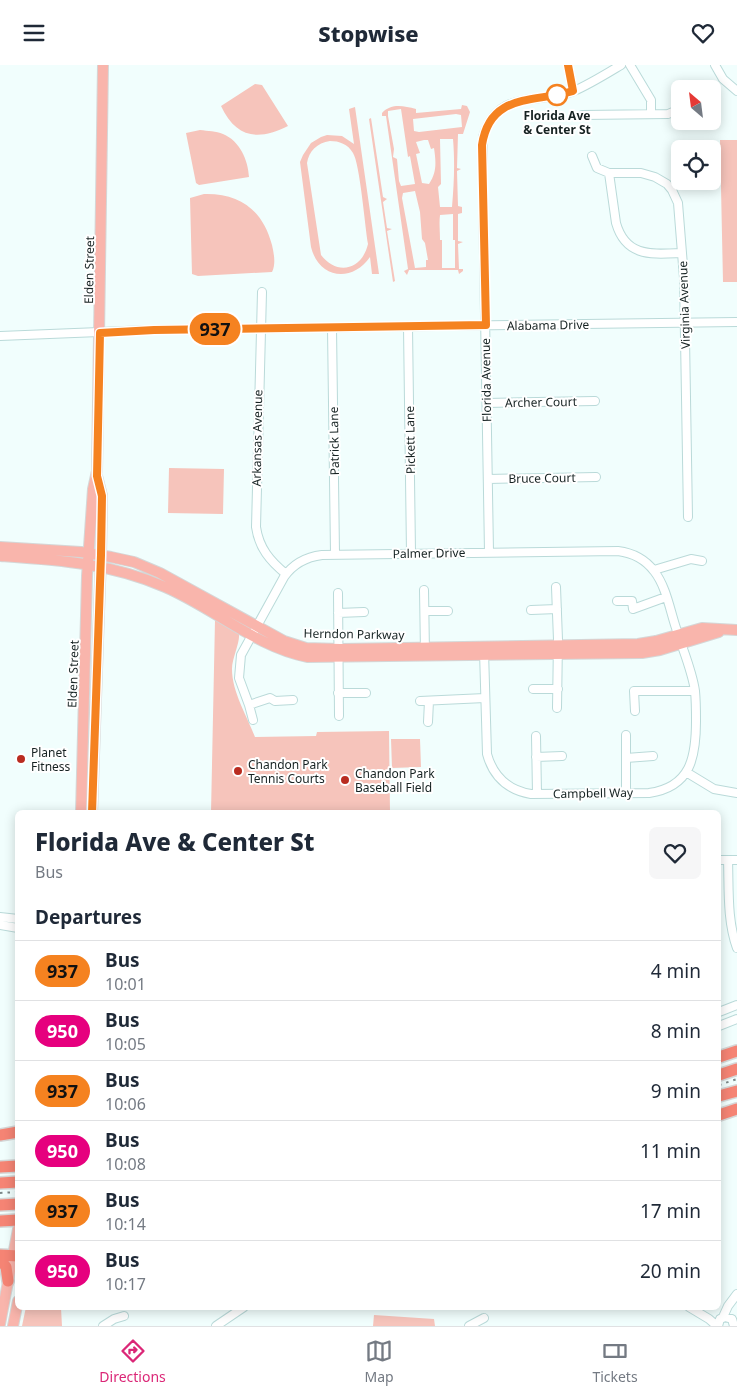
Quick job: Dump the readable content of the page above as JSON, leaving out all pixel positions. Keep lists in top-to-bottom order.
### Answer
{
  "streets": {
    "main road": ["Elden Street", "Herndon Parkway"],
    "street": [
      "Virginia Avenue",
      "Alabama Drive",
      "Florida Avenue",
      "Archer Court",
      "Arkansas Avenue",
      "Pickett Lane",
      "Patrick Lane",
      "Bruce Court",
      "Palmer Drive",
      "Campbell Way"
    ]
  },
  "crossings": [
    ["Elden Street", "Alabama Drive"],
    ["Elden Street", "Herndon Parkway"],
    ["Virginia Avenue", "Alabama Drive"],
    ["Alabama Drive", "Florida Avenue"],
    ["Alabama Drive", "Arkansas Avenue"],
    ["Alabama Drive", "Pickett Lane"],
    ["Alabama Drive", "Patrick Lane"],
    ["Florida Avenue", "Archer Court"],
    ["Florida Avenue", "Bruce Court"],
    ["Florida Avenue", "Palmer Drive"],
    ["Arkansas Avenue", "Palmer Drive"],
    ["Pickett Lane", "Palmer Drive"],
    ["Patrick Lane", "Palmer Drive"],
    ["Palmer Drive", "Herndon Parkway"],
    ["Herndon Parkway", "Campbell Way"]
  ],
  "places": [
    "Florida Ave & Center St",
    "Planet Fitness",
    "Chandon Park Tennis Courts",
    "Chandon Park Baseball Field"
  ],
  "lines": ["bus line 937"],
  "north": "top left",
  "page": {
    "header": "Stopwise",
    "on_map": "937",
    "heading": [
      ["Florida Ave & Center St", "Bus"],
      "Departures"
    ],
    "list": [
      {
        "mark": "937",
        "name": "Bus",
        "note": "10:01",
        "value": "4 min"
      },
      {
        "mark": "950",
        "name": "Bus",
        "note": "10:05",
        "value": "8 min"
      },
      {
        "mark": "937",
        "name": "Bus",
        "note": "10:06",
        "value": "9 min"
      },
      {
        "mark": "950",
        "name": "Bus",
        "note": "10:08",
        "value": "11 min"
      },
      {
        "mark": "937",
        "name": "Bus",
        "note": "10:14",
        "value": "17 min"
      },
      {
        "mark": "950",
        "name": "Bus",
        "note": "10:17",
        "value": "20 min"
      }
    ],
    "tabs": ["Directions", "Map", "Tickets"]
  }
}
